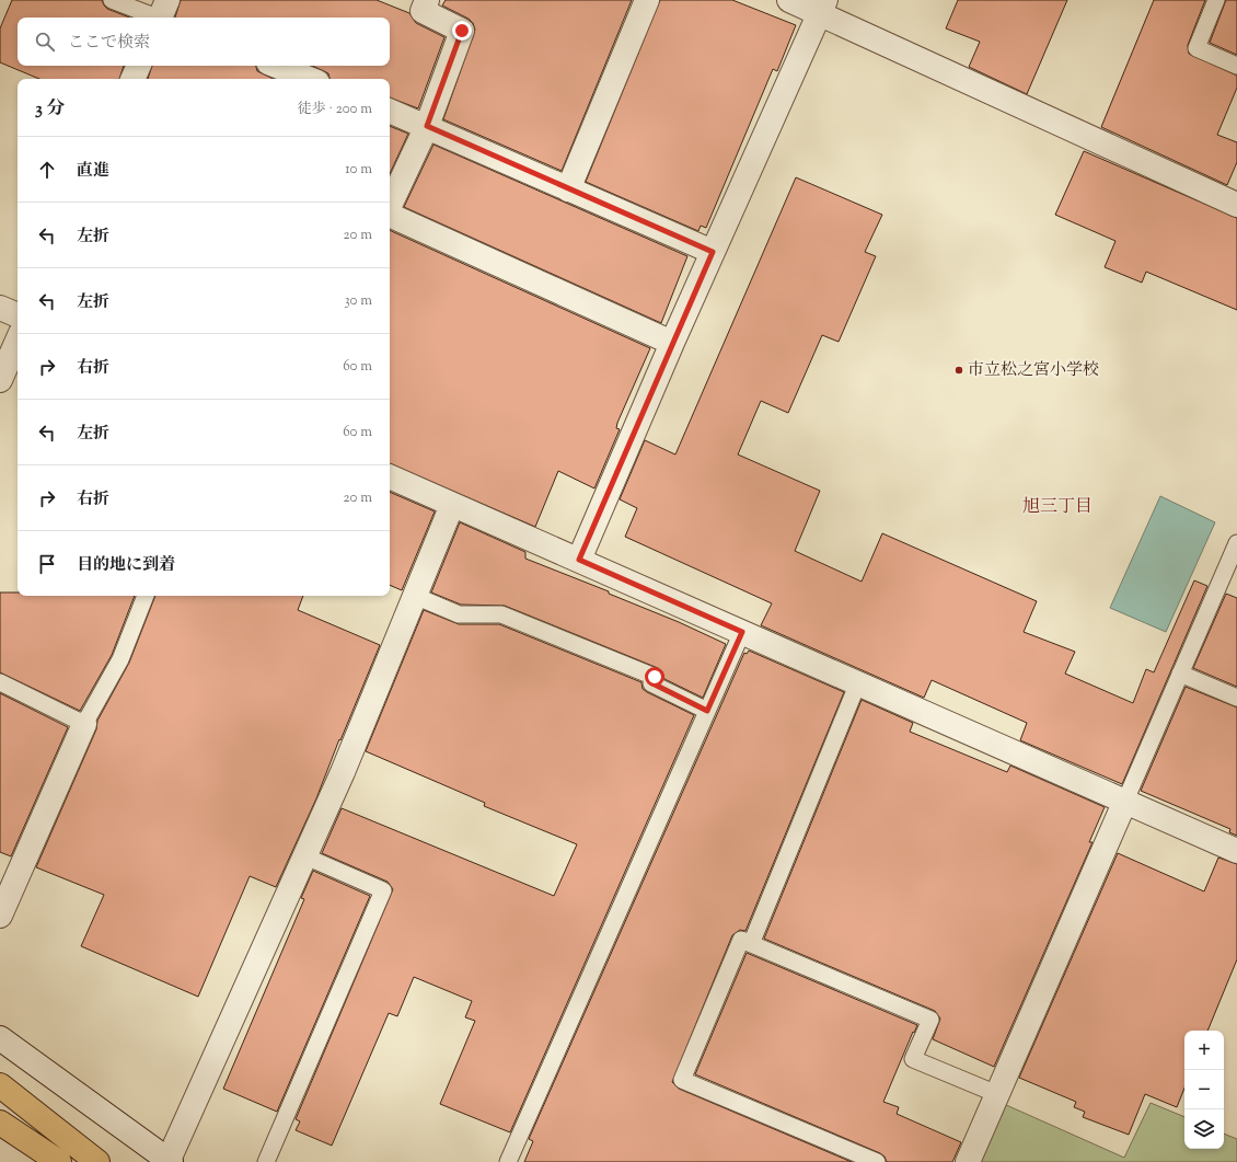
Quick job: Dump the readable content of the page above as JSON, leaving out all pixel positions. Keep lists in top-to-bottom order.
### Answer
{
  "districts": ["旭三丁目"],
  "places": ["市立松之宮小学校"],
  "page": {
    "search": "ここで検索",
    "heading": ["3 分", "徒歩 · 200 m"],
    "list": [
      ["直進", "10 m"],
      ["左折", "20 m"],
      ["左折", "30 m"],
      ["右折", "60 m"],
      ["左折", "60 m"],
      ["右折", "20 m"],
      "目的地に到着"
    ],
    "map_buttons": ["+", "−"]
  }
}
